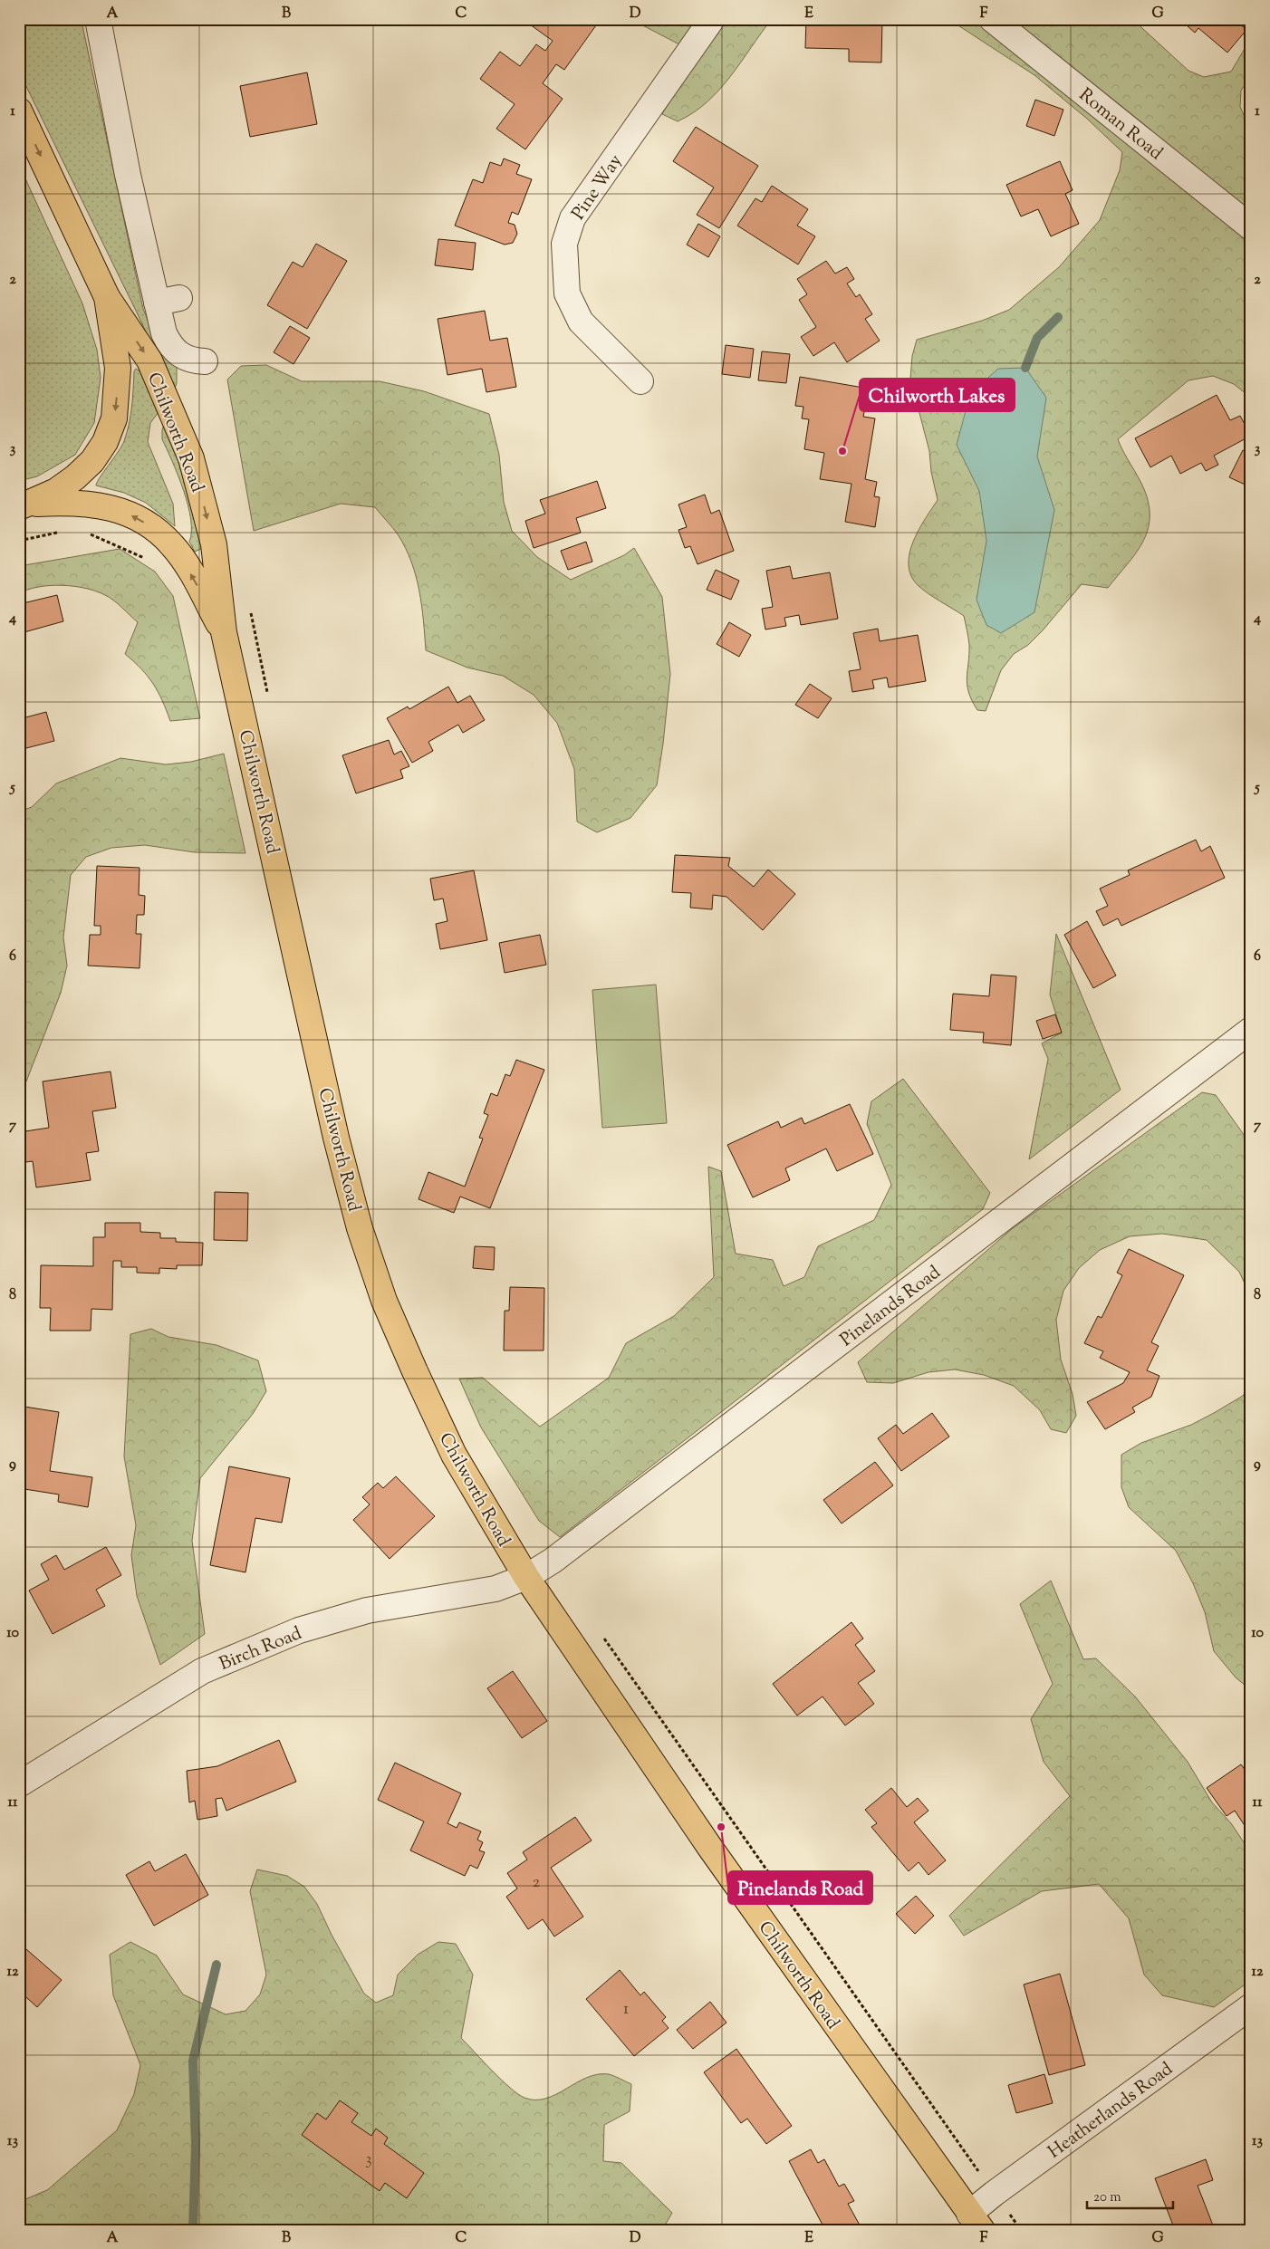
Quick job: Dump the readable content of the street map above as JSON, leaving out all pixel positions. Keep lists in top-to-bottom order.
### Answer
{
  "streets": {
    "main road": ["Chilworth Road"],
    "street": [
      "Roman Road",
      "Pine Way",
      "Pinelands Road",
      "Birch Road",
      "Heatherlands Road"
    ]
  },
  "crossings": [
    ["Chilworth Road", "Pinelands Road"],
    ["Chilworth Road", "Birch Road"],
    ["Chilworth Road", "Heatherlands Road"],
    ["Pinelands Road", "Birch Road"]
  ],
  "places": ["Chilworth Lakes", "Pinelands Road"],
  "house_numbers": ["2", "1", "3"],
  "scale_bar": "20 m",
  "grid": {
    "columns": [
      "A",
      "B",
      "C",
      "D",
      "E",
      "F",
      "G"
    ],
    "rows": [
      "1",
      "2",
      "3",
      "4",
      "5",
      "6",
      "7",
      "8",
      "9",
      "10",
      "11",
      "12",
      "13"
    ]
  }
}
